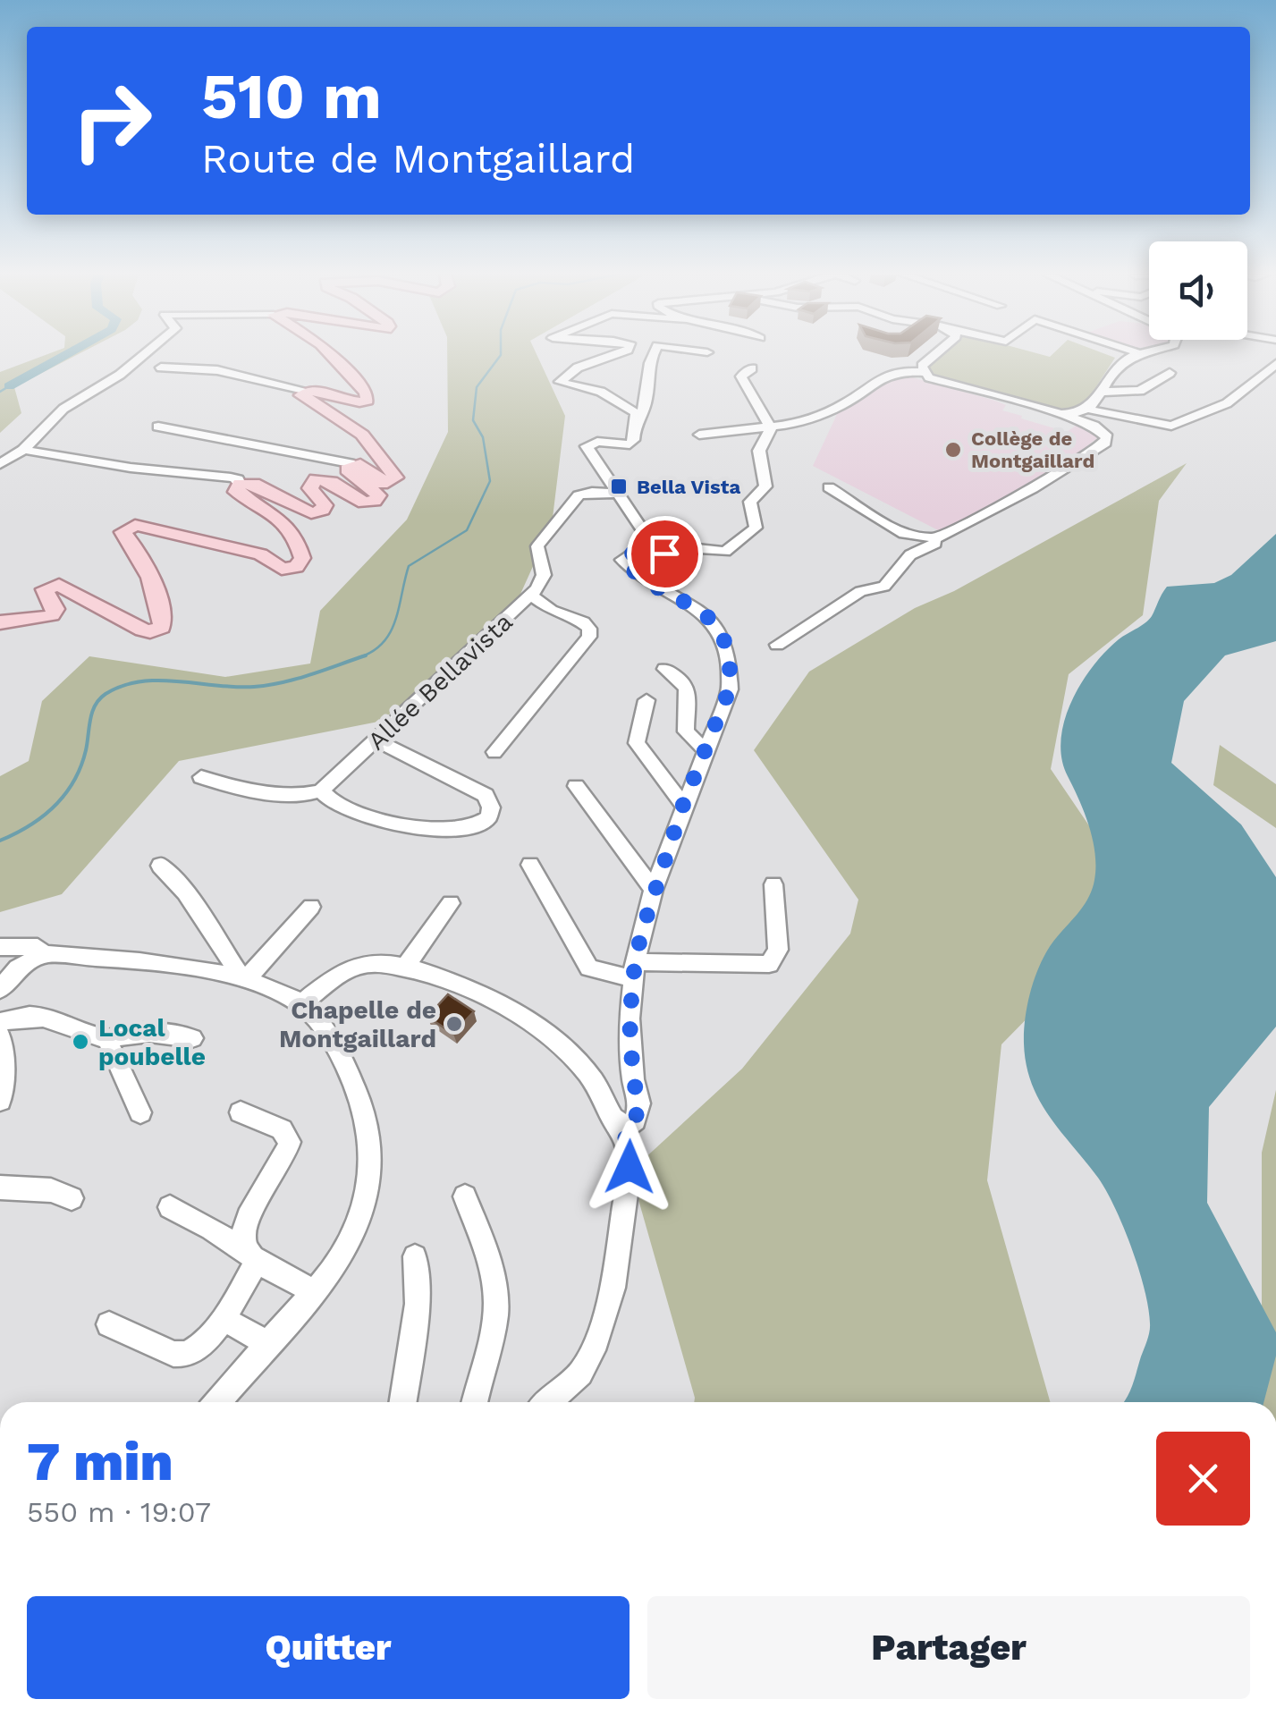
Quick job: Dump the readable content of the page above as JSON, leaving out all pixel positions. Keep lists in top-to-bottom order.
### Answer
{
  "streets": {
    "street": ["Allée Bellavista"]
  },
  "places": {
    "other": ["Collège de Montgaillard", "Chapelle de Montgaillard", "Local poubelle"],
    "transit": ["Bella Vista"]
  },
  "page": {
    "turn": ["510 m", "Route de Montgaillard"],
    "heading": ["7 min", "550 m · 19:07"],
    "buttons": ["Quitter", "Partager"]
  }
}
